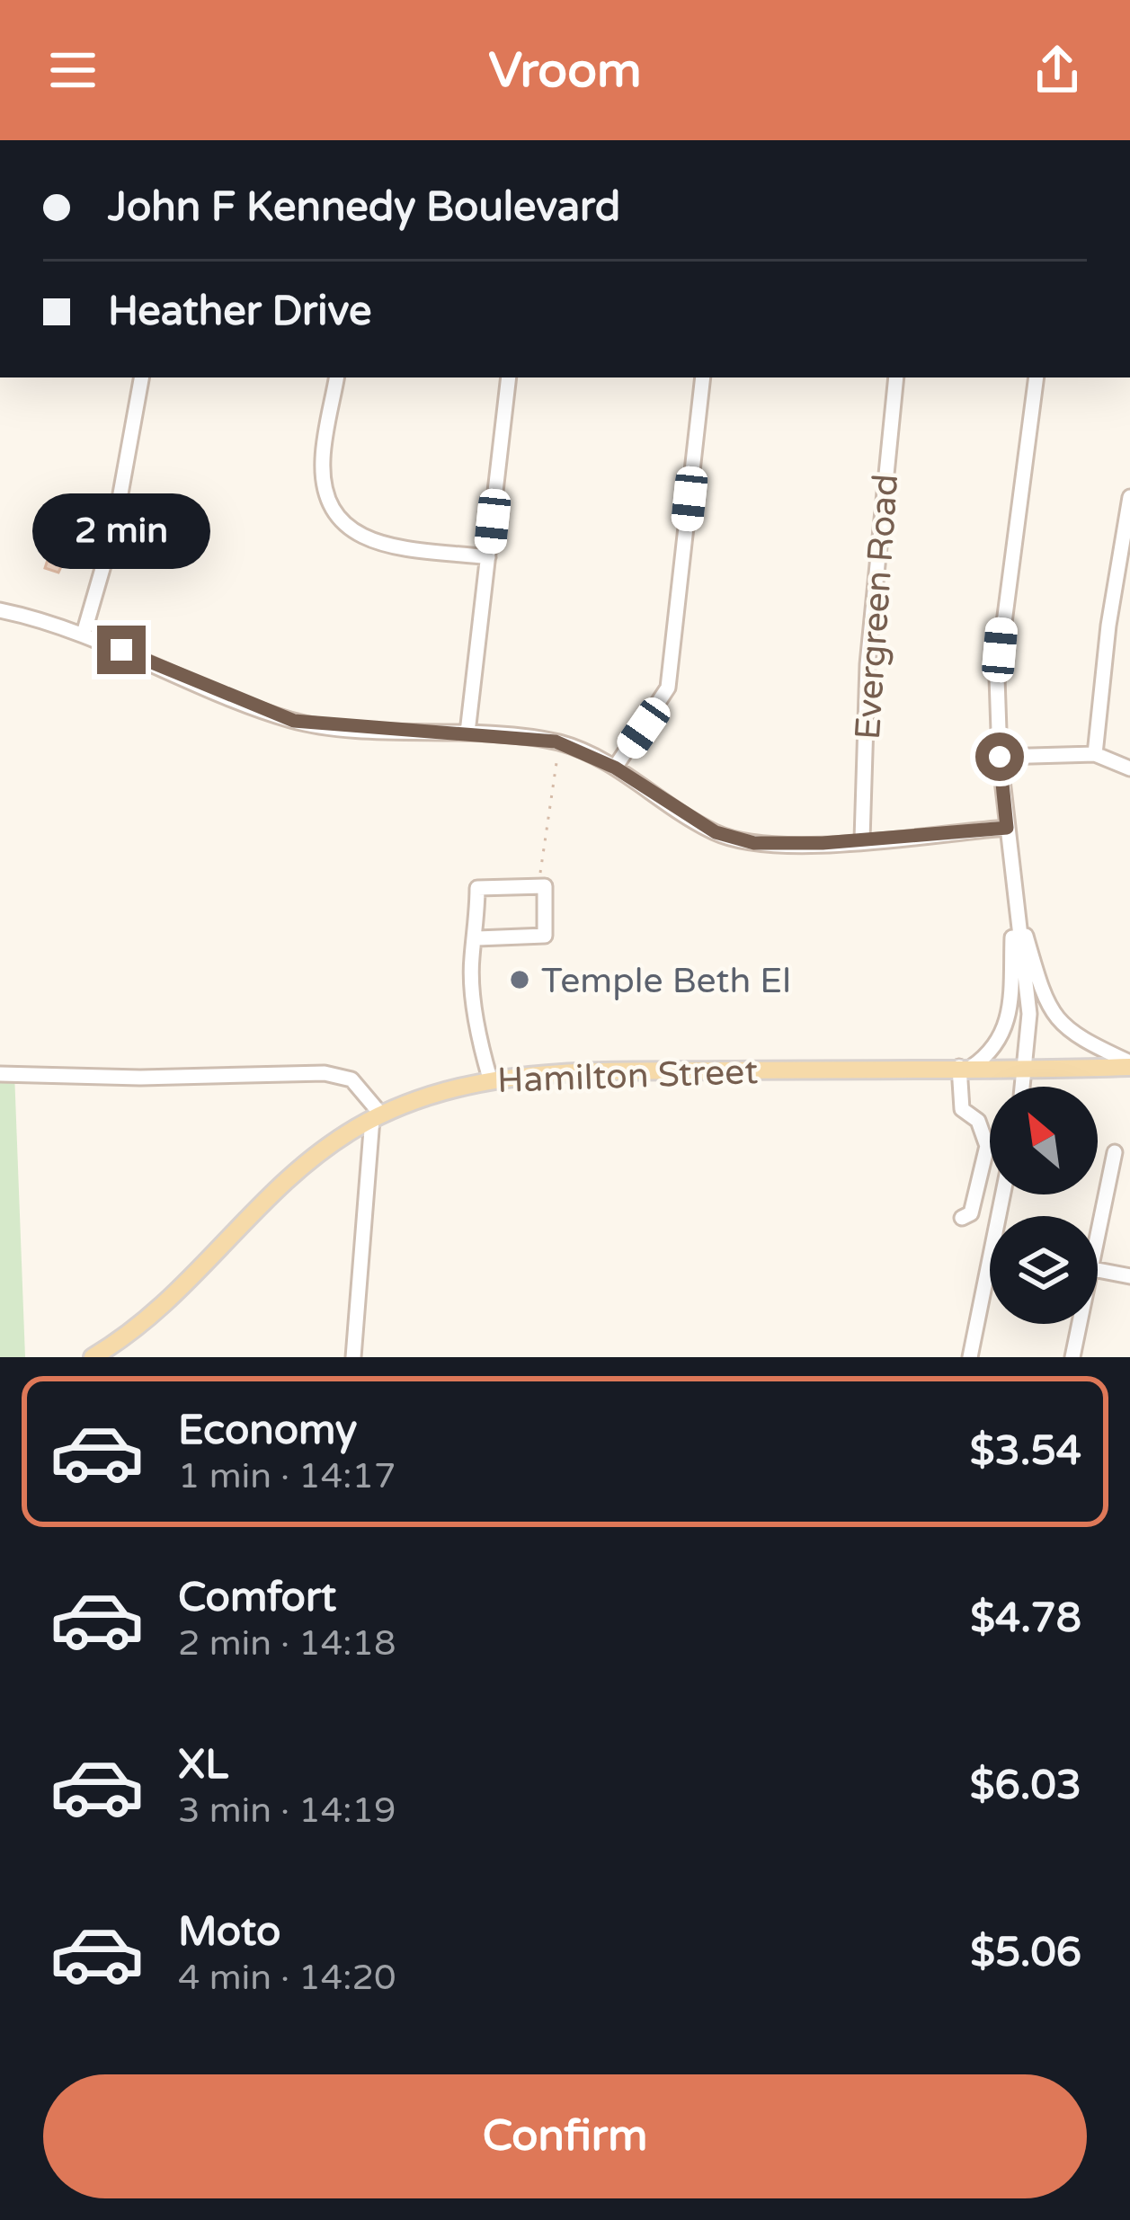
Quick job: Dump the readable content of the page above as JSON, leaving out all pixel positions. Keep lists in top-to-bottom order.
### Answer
{
  "streets": {
    "main road": ["Hamilton Street"],
    "street": ["Evergreen Road"]
  },
  "places": ["Temple Beth El"],
  "north": "top left",
  "page": {
    "header": "Vroom",
    "banner": ["John F Kennedy Boulevard", "Heather Drive"],
    "bubble": "2 min",
    "list": [
      {
        "name": "Economy",
        "note": "1 min · 14:17",
        "value": "$3.54"
      },
      {
        "name": "Comfort",
        "note": "2 min · 14:18",
        "value": "$4.78"
      },
      {
        "name": "XL",
        "note": "3 min · 14:19",
        "value": "$6.03"
      },
      {
        "name": "Moto",
        "note": "4 min · 14:20",
        "value": "$5.06"
      }
    ],
    "buttons": "Confirm"
  }
}
